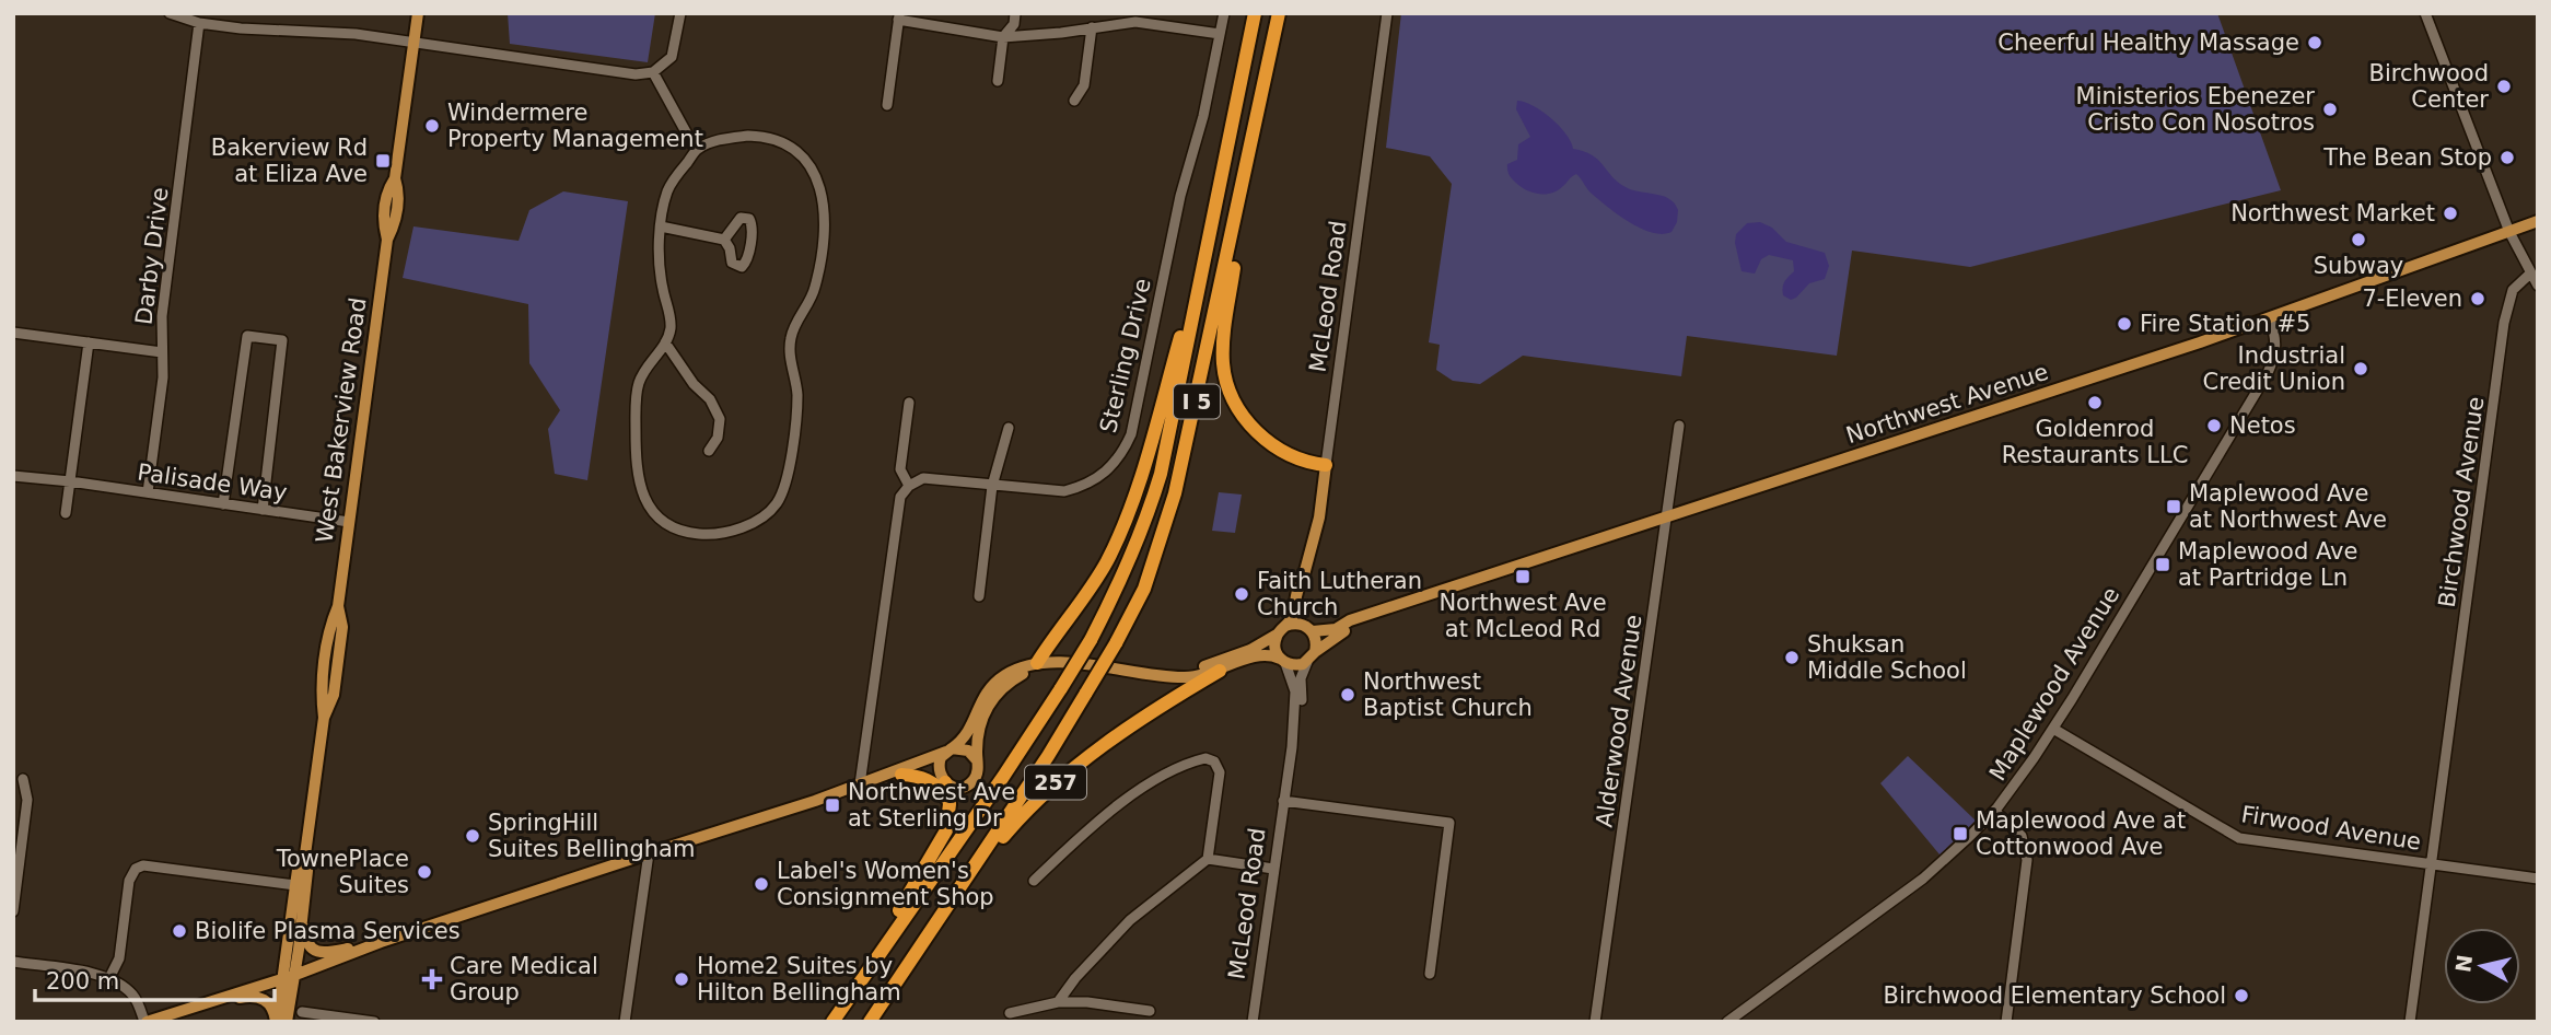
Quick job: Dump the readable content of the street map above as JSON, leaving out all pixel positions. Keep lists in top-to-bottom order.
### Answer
{
  "streets": {
    "highway": ["I 5", "257"],
    "main road": ["McLeod Road", "Northwest Avenue", "West Bakerview Road"],
    "street": [
      "Darby Drive",
      "Sterling Drive",
      "Palisade Way",
      "Birchwood Avenue",
      "Maplewood Avenue",
      "Alderwood Avenue",
      "Firwood Avenue"
    ]
  },
  "crossings": [
    ["Darby Drive", "Palisade Way"],
    ["McLeod Road", "Northwest Avenue"],
    ["I 5", "257"],
    ["Northwest Avenue", "Maplewood Avenue"],
    ["Northwest Avenue", "Alderwood Avenue"],
    ["West Bakerview Road", "Palisade Way"],
    ["Birchwood Avenue", "Firwood Avenue"],
    ["Maplewood Avenue", "Firwood Avenue"]
  ],
  "places": {
    "other": [
      "Cheerful Healthy Massage",
      "Birchwood Center",
      "Ministerios Ebenezer Cristo Con Nosotros",
      "Windermere Property Management",
      "The Bean Stop",
      "Northwest Market",
      "Subway",
      "7-Eleven",
      "Fire Station #5",
      "Industrial Credit Union",
      "Goldenrod Restaurants LLC",
      "Netos",
      "Faith Lutheran Church",
      "Shuksan Middle School",
      "Northwest Baptist Church",
      "SpringHill Suites Bellingham",
      "TownePlace Suites",
      "Label's Women's Consignment Shop",
      "Biolife Plasma Services",
      "Home2 Suites by Hilton Bellingham",
      "Birchwood Elementary School"
    ],
    "transit": [
      "Bakerview Rd at Eliza Ave",
      "Maplewood Ave at Northwest Ave",
      "Maplewood Ave at Partridge Ln",
      "Northwest Ave at McLeod Rd",
      "Northwest Ave at Sterling Dr",
      "Maplewood Ave at Cottonwood Ave"
    ],
    "health": ["Care Medical Group"]
  },
  "scale_bar": "200 m",
  "north": "left"
}
